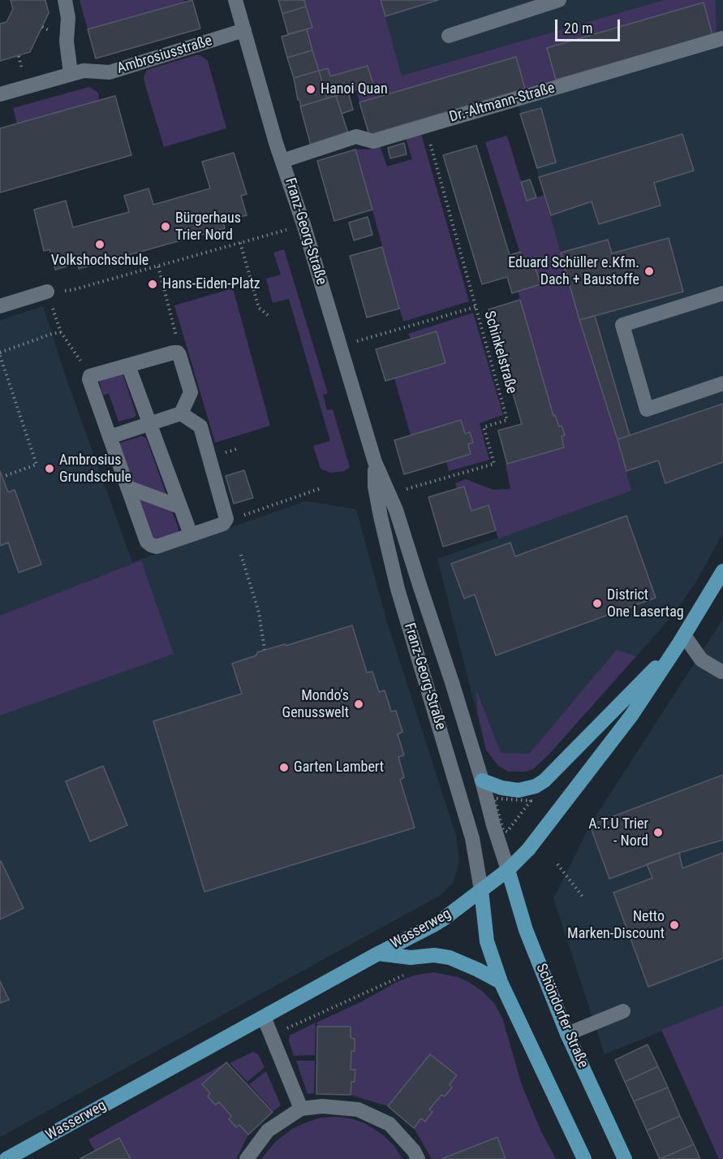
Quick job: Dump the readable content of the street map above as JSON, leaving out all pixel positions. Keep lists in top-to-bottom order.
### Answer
{
  "streets": {
    "main road": ["Wasserweg", "Schöndorfer Straße"],
    "street": ["Ambrosiusstraße", "Dr.-Altmann-Straße", "Franz-Georg-Straße"],
    "path": ["Schinkelstraße"]
  },
  "crossings": [
    ["Ambrosiusstraße", "Franz-Georg-Straße"],
    ["Dr.-Altmann-Straße", "Franz-Georg-Straße"],
    ["Dr.-Altmann-Straße", "Schinkelstraße"],
    ["Franz-Georg-Straße", "Schinkelstraße"],
    ["Franz-Georg-Straße", "Wasserweg"],
    ["Franz-Georg-Straße", "Schöndorfer Straße"],
    ["Wasserweg", "Schöndorfer Straße"]
  ],
  "places": [
    "Hanoi Quan",
    "Bürgerhaus Trier Nord",
    "Volkshochschule",
    "Eduard Schüller e.Kfm. Dach + Baustoffe",
    "Hans-Eiden-Platz",
    "Ambrosius Grundschule",
    "District One Lasertag",
    "Mondo's Genusswelt",
    "Garten Lambert",
    "A.T.U Trier - Nord",
    "Netto Marken-Discount"
  ],
  "scale_bar": "20 m"
}
